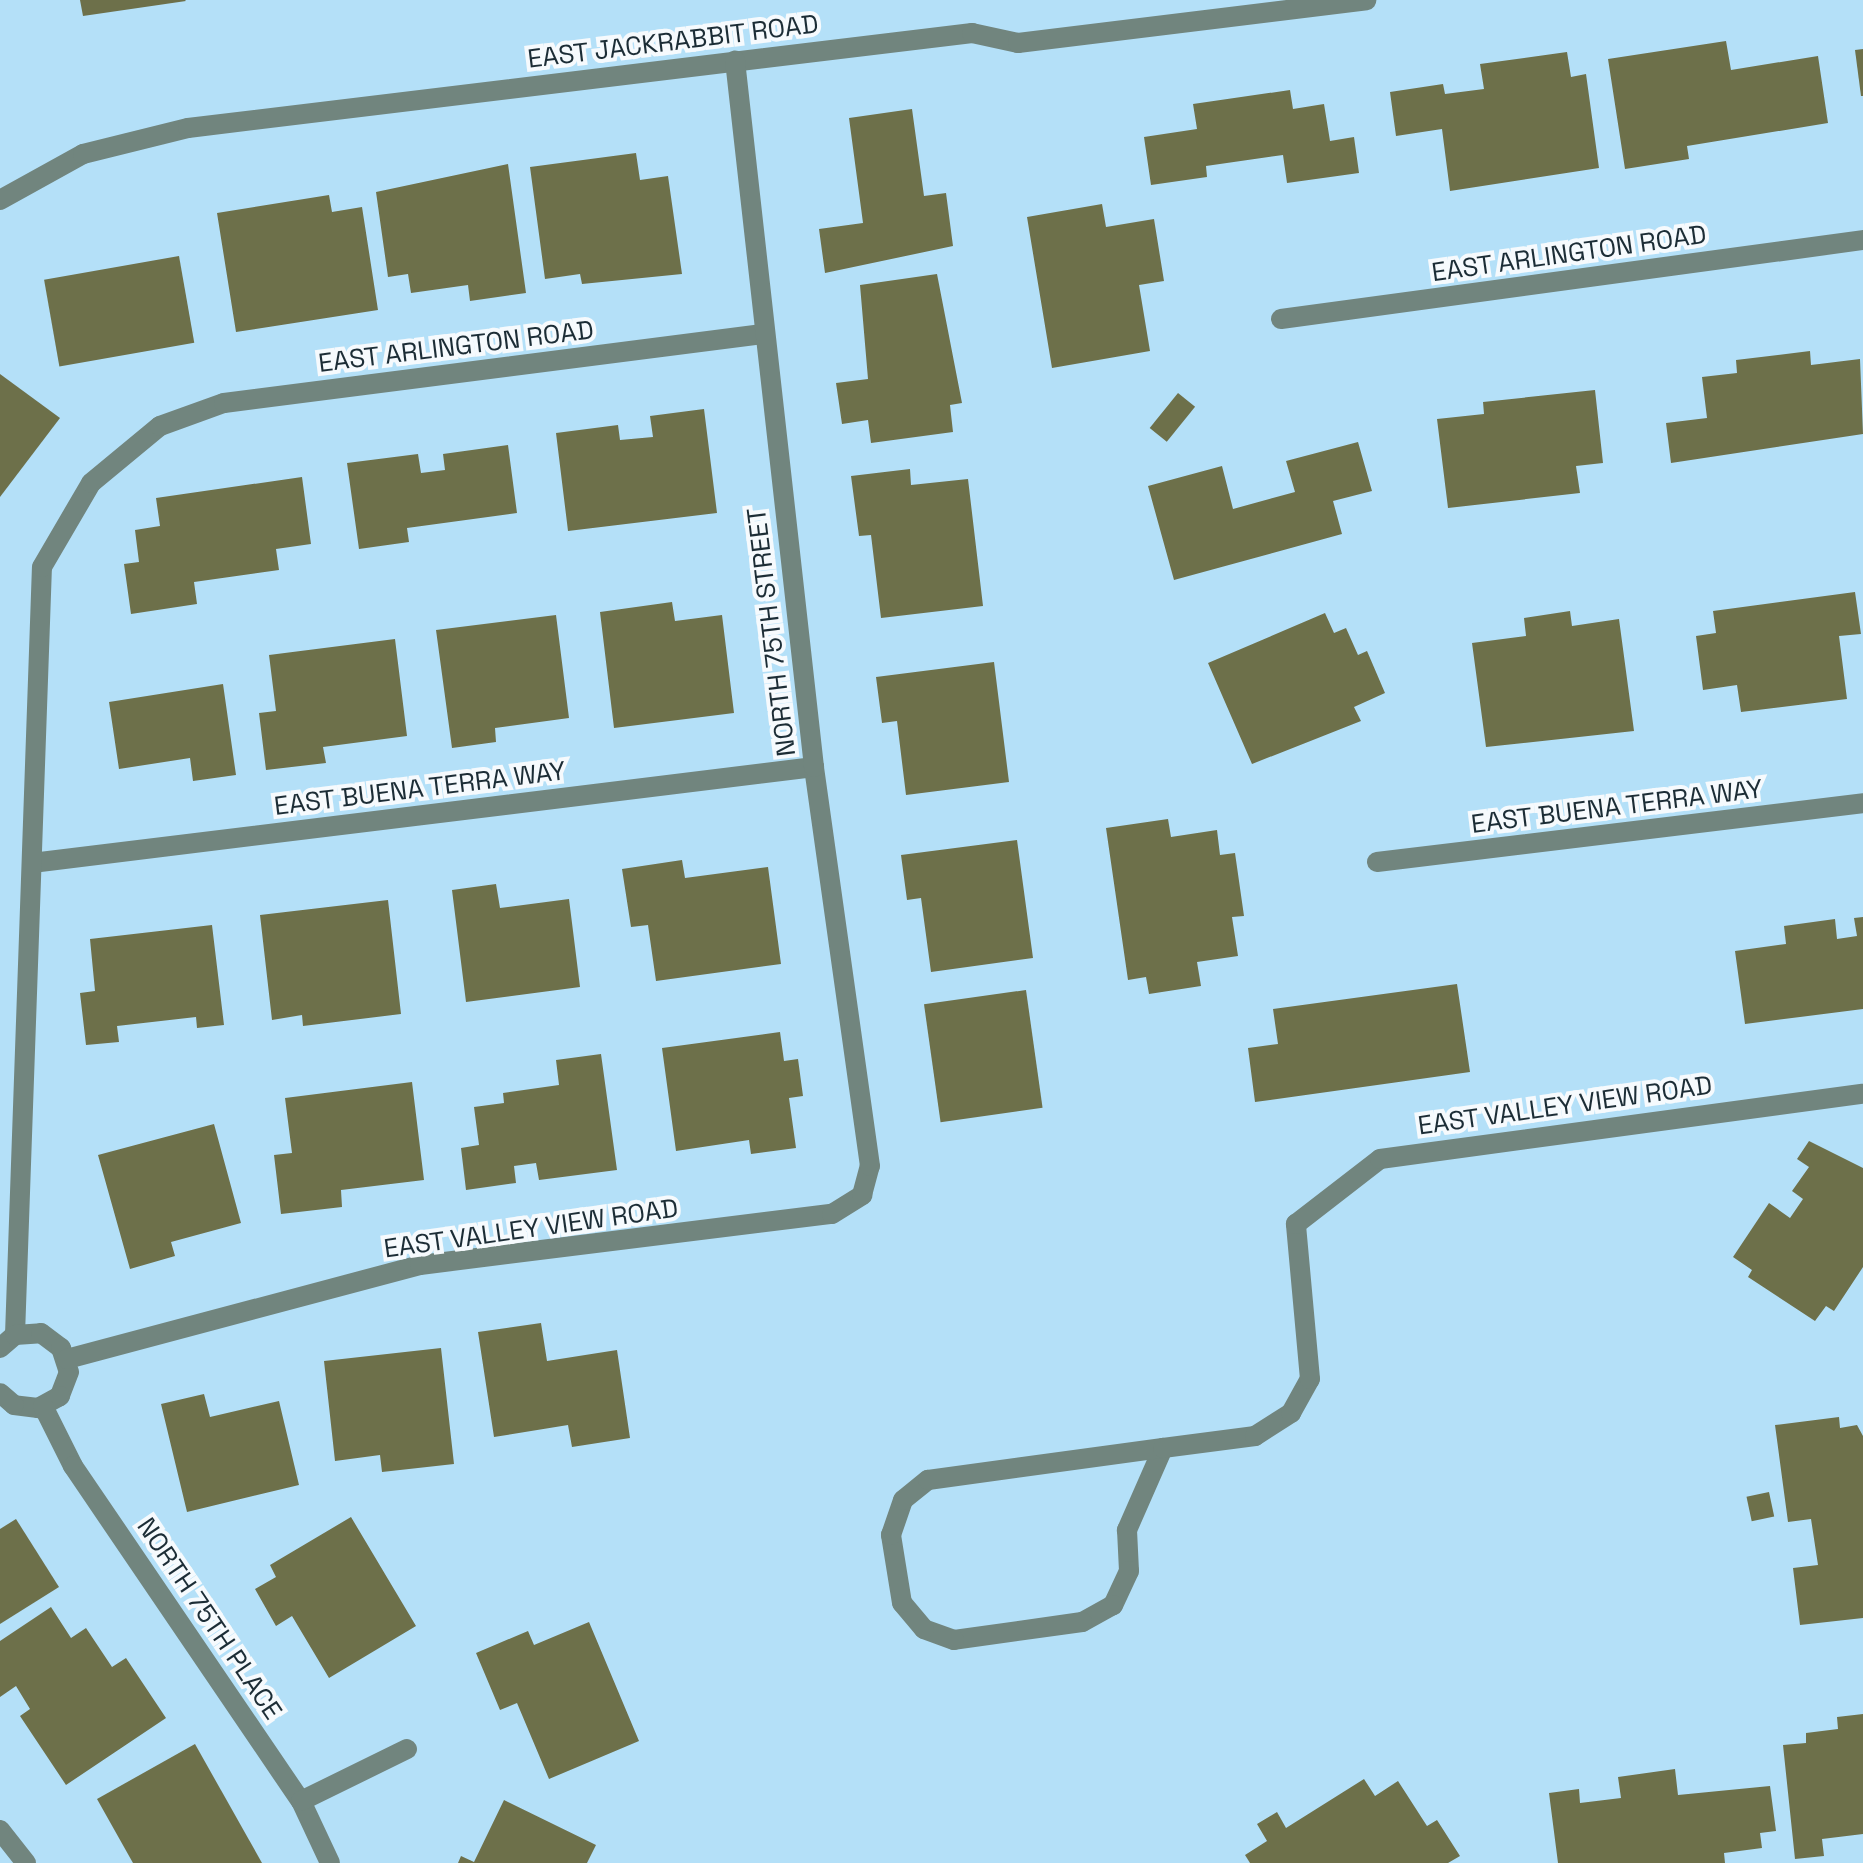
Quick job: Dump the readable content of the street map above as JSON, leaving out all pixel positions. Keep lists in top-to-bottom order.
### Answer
{
  "streets": {
    "street": [
      "EAST JACKRABBIT ROAD",
      "EAST ARLINGTON ROAD",
      "NORTH 75TH STREET",
      "EAST BUENA TERRA WAY",
      "EAST VALLEY VIEW ROAD",
      "NORTH 75TH PLACE"
    ]
  },
  "crossings": [
    ["EAST JACKRABBIT ROAD", "NORTH 75TH STREET"],
    ["EAST ARLINGTON ROAD", "NORTH 75TH STREET"],
    ["EAST ARLINGTON ROAD", "EAST BUENA TERRA WAY"],
    ["NORTH 75TH STREET", "EAST BUENA TERRA WAY"],
    ["NORTH 75TH STREET", "EAST VALLEY VIEW ROAD"]
  ]
}
